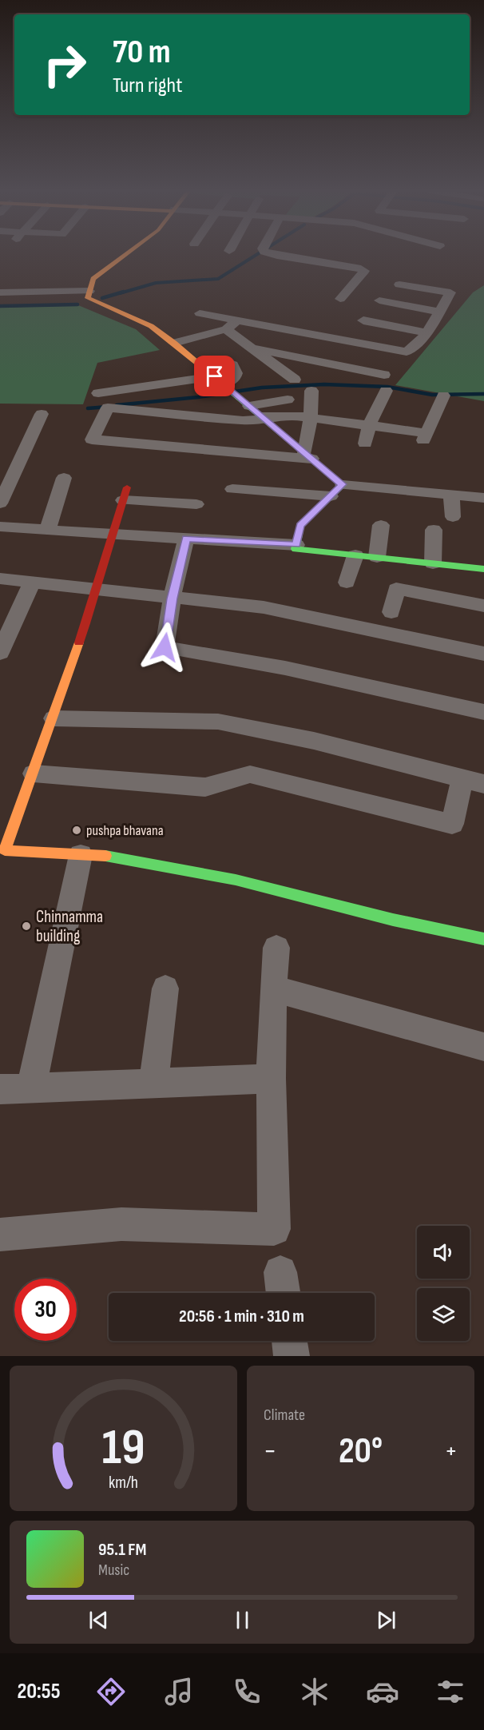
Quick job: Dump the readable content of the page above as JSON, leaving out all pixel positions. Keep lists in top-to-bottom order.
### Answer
{
  "places": ["pushpa bhavana", "Chinnamma building"],
  "page": {
    "turn": ["70 m", "Turn right"],
    "limit": "30",
    "trip": "20:56 · 1 min · 310 m",
    "tile": "Climate",
    "heat": ["−", "20°", "+"],
    "song": ["95.1 FM", "Music"],
    "tabs": "20:55",
    "gauge": ["19", "km/h"]
  }
}
